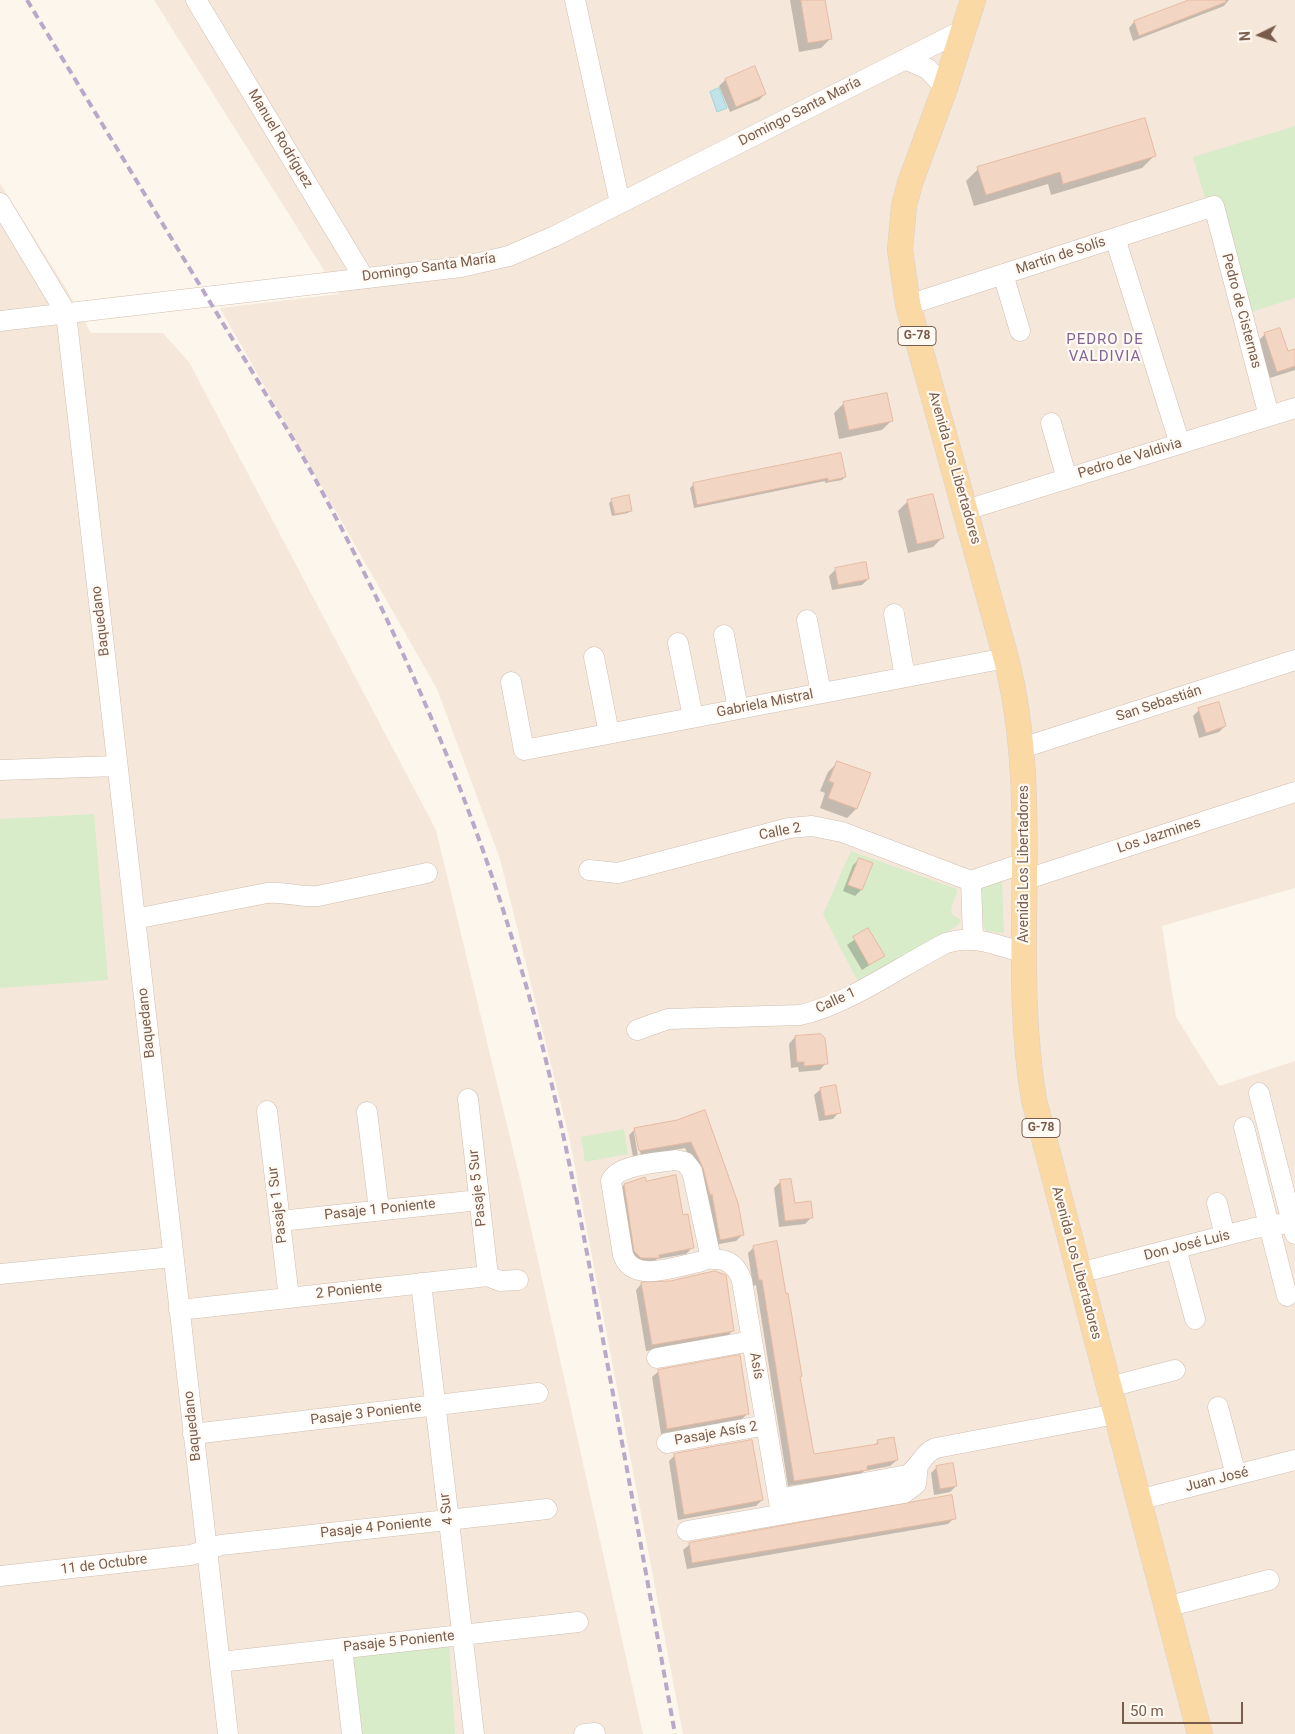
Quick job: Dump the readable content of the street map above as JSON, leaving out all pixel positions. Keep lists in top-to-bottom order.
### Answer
{
  "streets": {
    "main road": ["G-78", "Avenida Los Libertadores"],
    "street": [
      "Domingo Santa María",
      "Manuel Rodríguez",
      "Martín de Solís",
      "Pedro de Cisternas",
      "Pedro de Valdivia",
      "Baquedano",
      "Gabriela Mistral",
      "San Sebastián",
      "Calle 2",
      "Los Jazmines",
      "Calle 1",
      "Pasaje 5 Sur",
      "Pasaje 1 Sur",
      "Pasaje 1 Poniente",
      "Don José Luis",
      "2 Poniente",
      "Asís",
      "Pasaje 3 Poniente",
      "Pasaje Asís 2",
      "Juan José",
      "4 Sur",
      "Pasaje 4 Poniente",
      "11 de Octubre",
      "Pasaje 5 Poniente"
    ]
  },
  "crossings": [
    ["Domingo Santa María", "Manuel Rodríguez"],
    ["Domingo Santa María", "Avenida Los Libertadores"],
    ["Domingo Santa María", "Baquedano"],
    ["Martín de Solís", "Pedro de Cisternas"],
    ["Martín de Solís", "Avenida Los Libertadores"],
    ["Pedro de Cisternas", "Pedro de Valdivia"],
    ["Pedro de Valdivia", "Avenida Los Libertadores"],
    ["Avenida Los Libertadores", "Gabriela Mistral"],
    ["Avenida Los Libertadores", "San Sebastián"],
    ["Avenida Los Libertadores", "Los Jazmines"],
    ["Avenida Los Libertadores", "Calle 1"],
    ["Avenida Los Libertadores", "Don José Luis"],
    ["Avenida Los Libertadores", "Juan José"],
    ["Baquedano", "2 Poniente"],
    ["Baquedano", "Pasaje 3 Poniente"],
    ["Baquedano", "Pasaje 4 Poniente"],
    ["Baquedano", "11 de Octubre"],
    ["Baquedano", "Pasaje 5 Poniente"],
    ["Pasaje 5 Sur", "Pasaje 1 Poniente"],
    ["Pasaje 5 Sur", "2 Poniente"],
    ["Pasaje 1 Sur", "Pasaje 1 Poniente"],
    ["Pasaje 1 Sur", "2 Poniente"],
    ["2 Poniente", "4 Sur"],
    ["Asís", "Pasaje Asís 2"],
    ["Pasaje 3 Poniente", "4 Sur"],
    ["4 Sur", "Pasaje 4 Poniente"],
    ["4 Sur", "Pasaje 5 Poniente"],
    ["Pasaje 4 Poniente", "11 de Octubre"]
  ],
  "districts": ["PEDRO DE VALDIVIA"],
  "scale_bar": "50 m",
  "north": "left"
}
